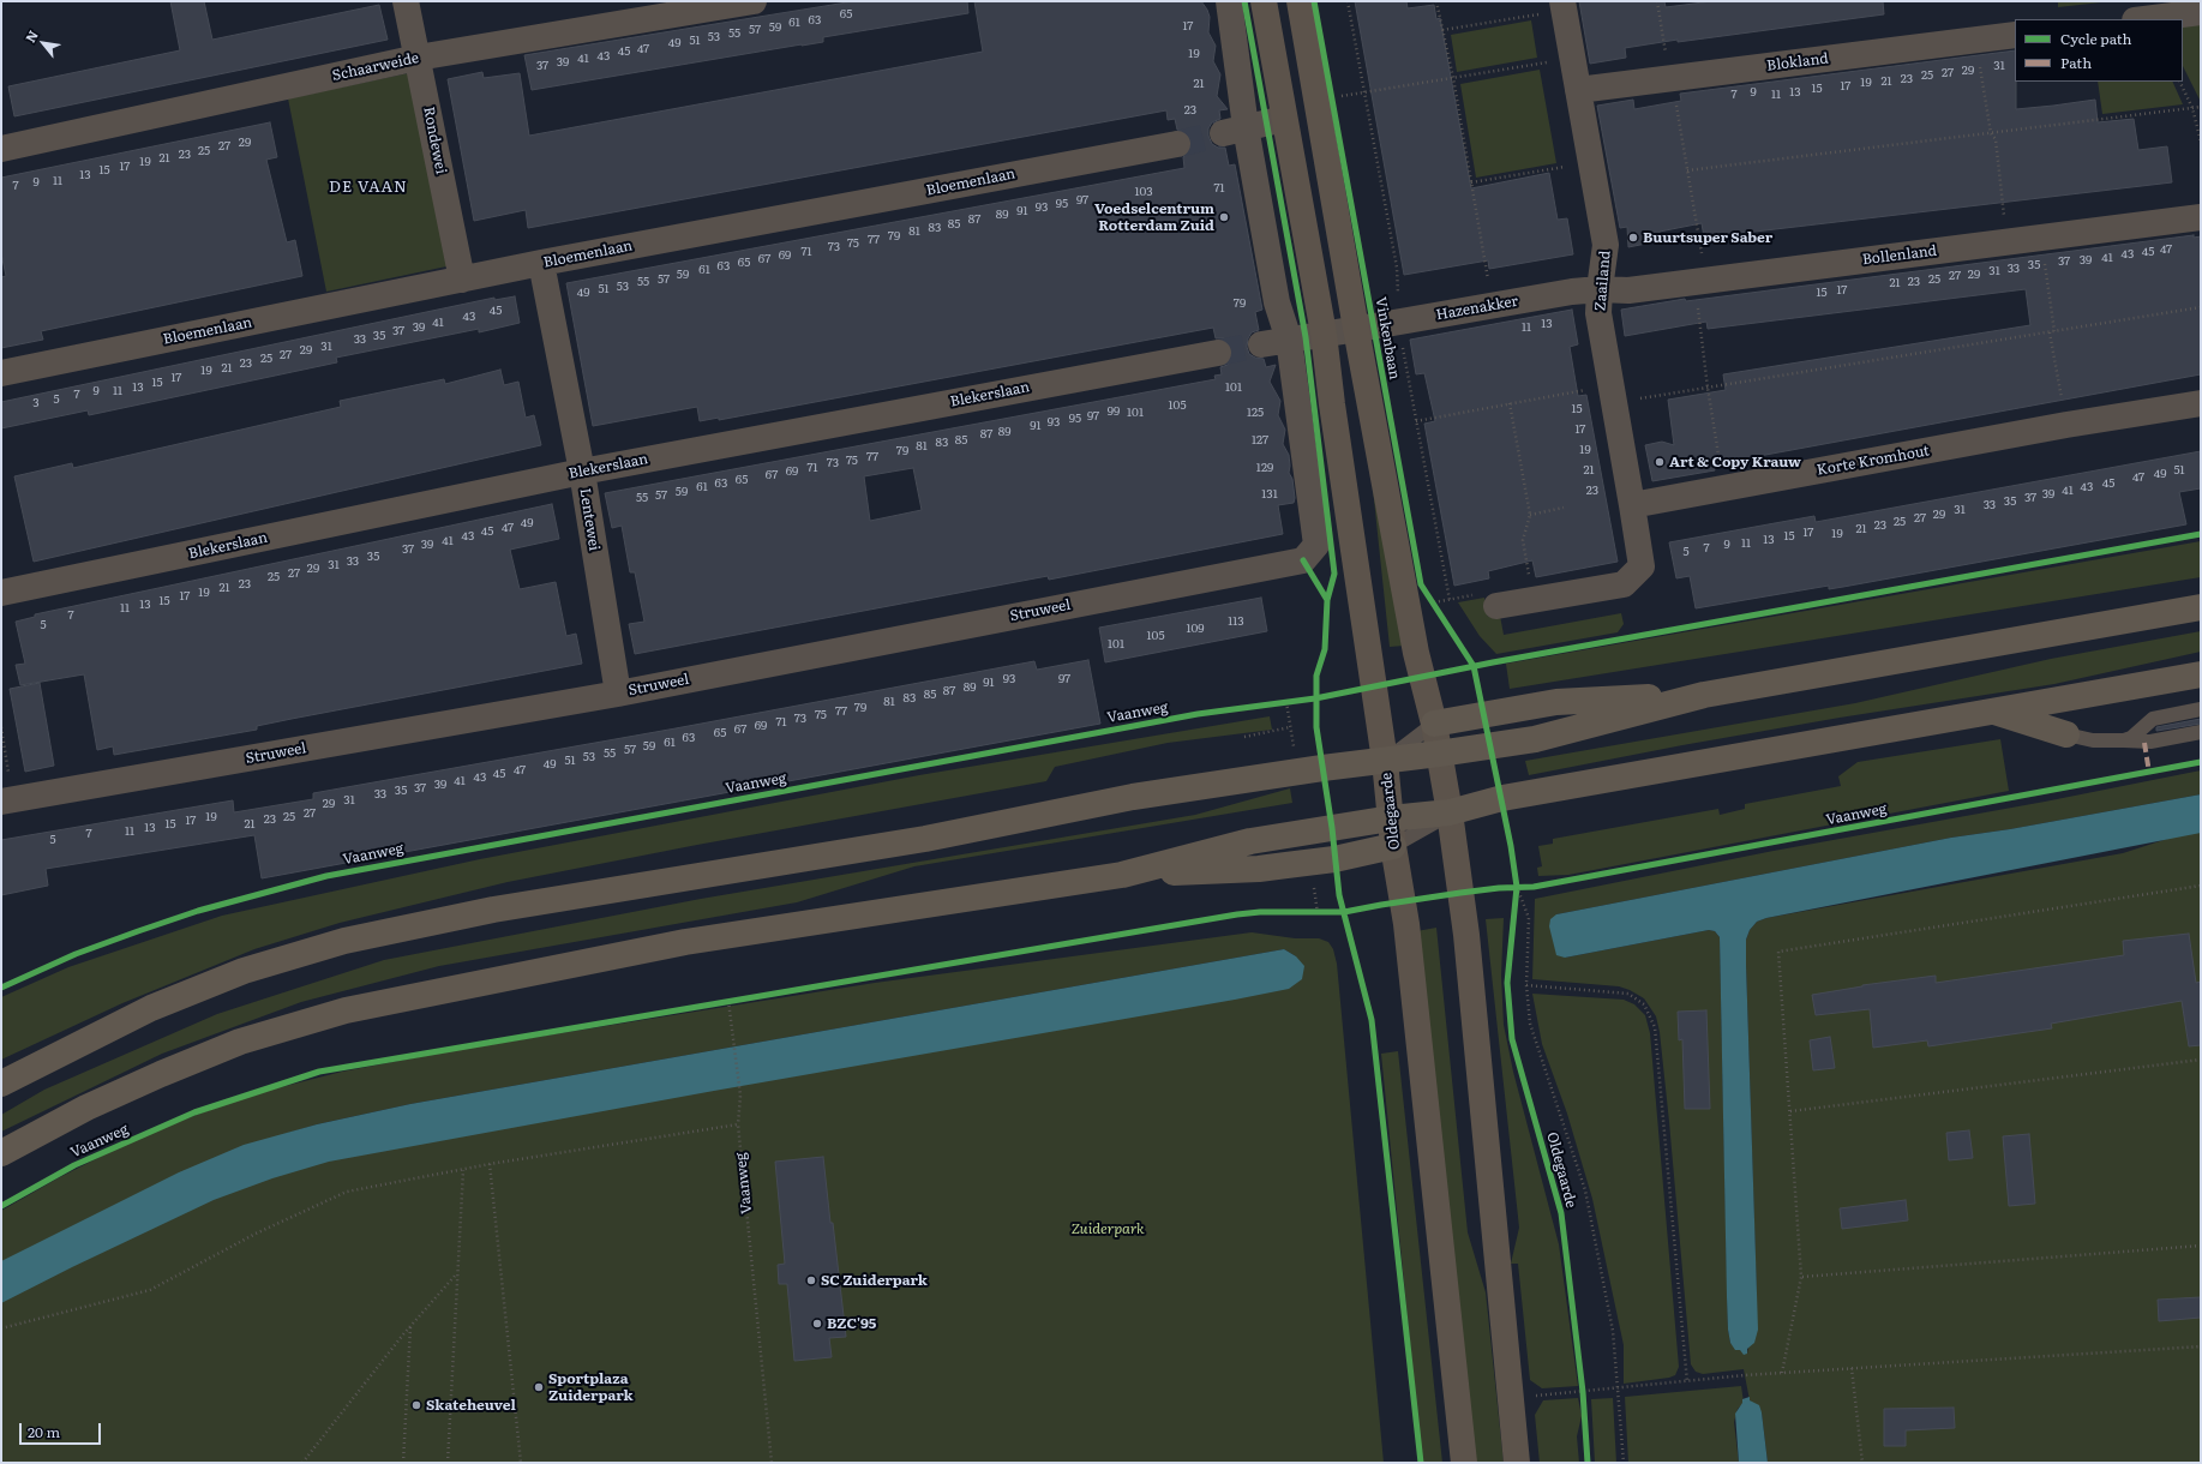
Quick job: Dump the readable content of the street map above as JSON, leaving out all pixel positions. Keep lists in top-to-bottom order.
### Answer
{
  "streets": {
    "street": [
      "Blokland",
      "Schaarweide",
      "Rondewei",
      "Bloemenlaan",
      "Bollenland",
      "Zaailand",
      "Hazenakker",
      "Vinkenbaan",
      "Blekerslaan",
      "Korte Kromhout",
      "Lentewei",
      "Struweel",
      "Oldegaarde"
    ],
    "cycle path": ["Vaanweg"]
  },
  "crossings": [
    ["Blokland", "Zaailand"],
    ["Schaarweide", "Rondewei"],
    ["Rondewei", "Bloemenlaan"],
    ["Bloemenlaan", "Lentewei"],
    ["Bollenland", "Zaailand"],
    ["Bollenland", "Hazenakker"],
    ["Zaailand", "Hazenakker"],
    ["Zaailand", "Korte Kromhout"],
    ["Hazenakker", "Vinkenbaan"],
    ["Vinkenbaan", "Struweel"],
    ["Blekerslaan", "Lentewei"],
    ["Lentewei", "Struweel"]
  ],
  "districts": ["DE VAAN"],
  "parks": ["Zuiderpark"],
  "places": [
    "Voedselcentrum Rotterdam Zuid",
    "Buurtsuper Saber",
    "Art & Copy Krauw",
    "SC Zuiderpark",
    "BZC'95",
    "Sportplaza Zuiderpark",
    "Skateheuvel"
  ],
  "house_numbers": [
    "65",
    "63",
    "61",
    "17",
    "59",
    "57",
    "55",
    "53",
    "51",
    "49",
    "47",
    "45",
    "19",
    "43",
    "41",
    "39",
    "37",
    "31",
    "29",
    "27",
    "25",
    "23",
    "21",
    "19",
    "21",
    "17",
    "15",
    "9",
    "13",
    "7",
    "11",
    "23",
    "29",
    "27",
    "25",
    "23",
    "21",
    "19",
    "17",
    "15",
    "13",
    "11",
    "9",
    "7",
    "71",
    "103",
    "97",
    "95",
    "93",
    "91",
    "89",
    "87",
    "85",
    "83",
    "81",
    "79",
    "77",
    "75",
    "73",
    "47",
    "71",
    "45",
    "43",
    "69",
    "41",
    "67",
    "39",
    "37",
    "65",
    "35",
    "63",
    "33",
    "61",
    "31",
    "59",
    "29",
    "27",
    "57",
    "25",
    "55",
    "23",
    "21",
    "53",
    "51",
    "17",
    "49",
    "15",
    "79",
    "45",
    "43",
    "41",
    "13",
    "39",
    "11",
    "37",
    "35",
    "33",
    "31",
    "29",
    "27",
    "25",
    "23",
    "21",
    "19",
    "17",
    "15",
    "13",
    "101",
    "9",
    "11",
    "7",
    "5",
    "3",
    "105",
    "15",
    "99",
    "101",
    "125",
    "97",
    "95",
    "93",
    "91",
    "17",
    "89",
    "87",
    "85",
    "127",
    "83",
    "81",
    "19",
    "79",
    "77",
    "75",
    "73",
    "71",
    "129",
    "21",
    "51",
    "69",
    "49",
    "67",
    "47",
    "65",
    "63",
    "45",
    "61",
    "43",
    "23",
    "41",
    "59",
    "131",
    "39",
    "57",
    "55",
    "37",
    "35",
    "33",
    "31",
    "29",
    "27",
    "25",
    "49",
    "23",
    "47",
    "21",
    "45",
    "17",
    "19",
    "43",
    "15",
    "13",
    "41",
    "11",
    "39",
    "9",
    "7",
    "37",
    "5",
    "35",
    "33",
    "31",
    "29",
    "27",
    "25",
    "23",
    "21",
    "19",
    "17",
    "15",
    "13",
    "11",
    "7",
    "113",
    "5",
    "109",
    "105",
    "101",
    "93",
    "97",
    "91",
    "89",
    "87",
    "85",
    "83",
    "81",
    "79",
    "77",
    "75",
    "73",
    "71",
    "69",
    "67",
    "65",
    "63",
    "61",
    "59",
    "57",
    "55",
    "53",
    "51",
    "49",
    "47",
    "45",
    "43",
    "41",
    "39",
    "37",
    "35",
    "33",
    "31",
    "29",
    "27",
    "19",
    "25",
    "23",
    "17",
    "15",
    "21",
    "13",
    "11",
    "7",
    "5"
  ],
  "legend": ["Cycle path", "Path"],
  "scale_bar": "20 m",
  "north": "top left"
}
